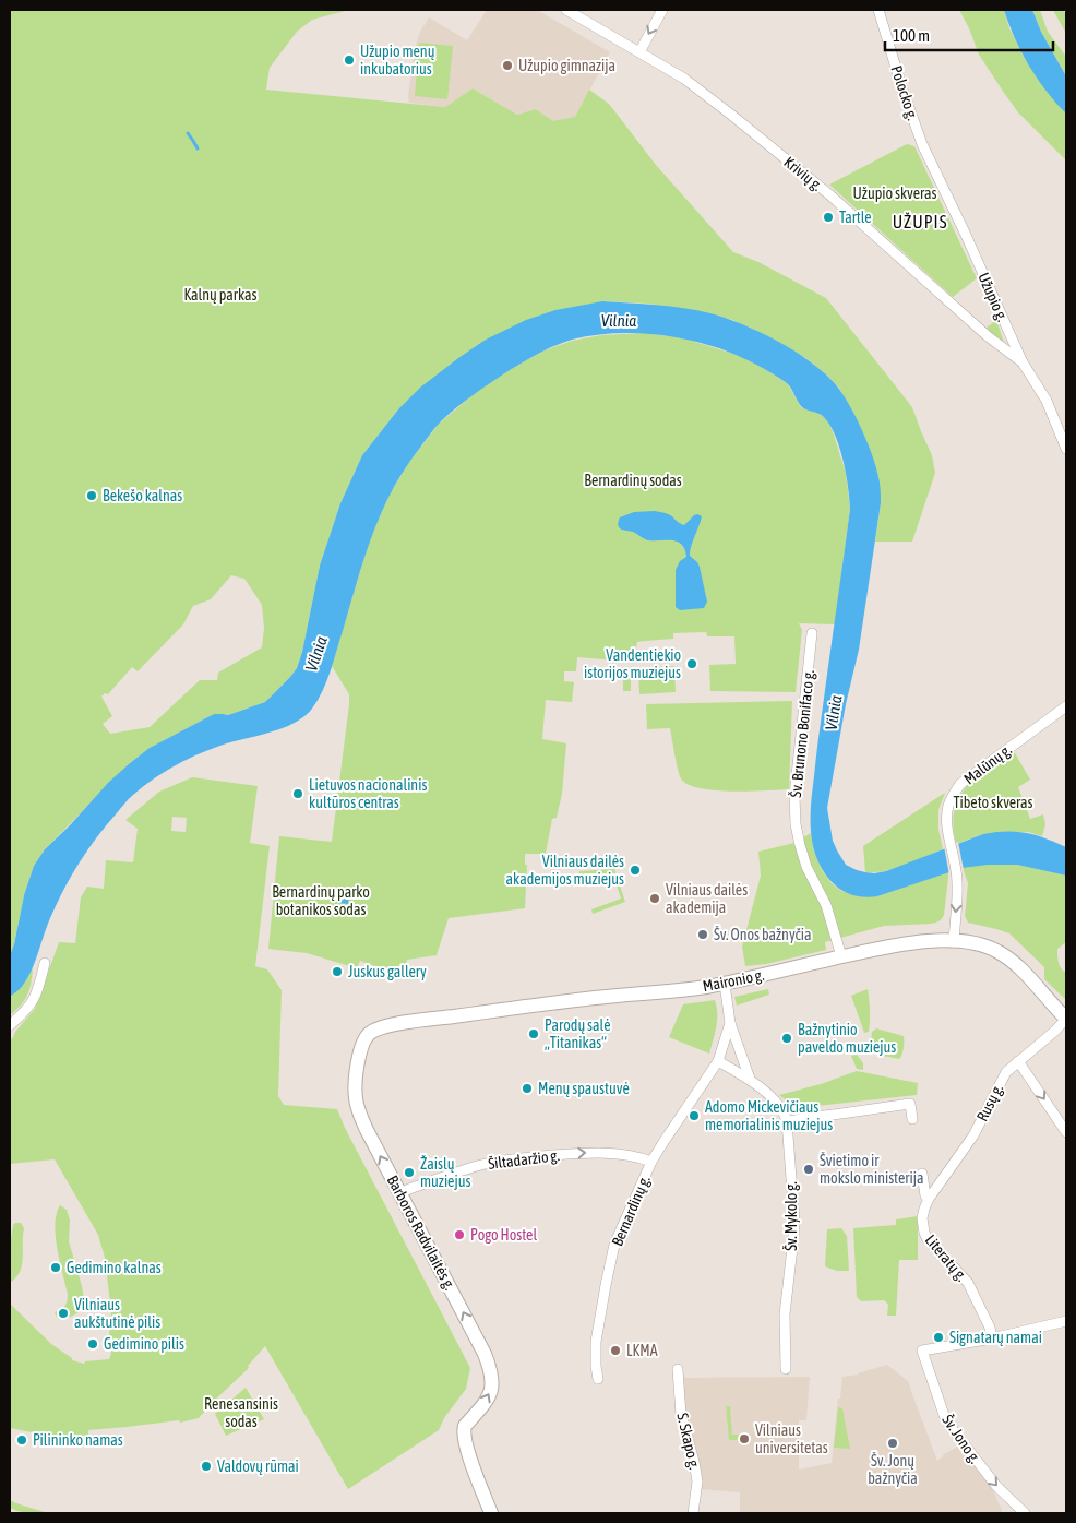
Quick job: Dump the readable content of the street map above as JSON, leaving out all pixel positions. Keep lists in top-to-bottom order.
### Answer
{
  "streets": {
    "main road": ["Maironio g.", "Barboros Radvilaitės g."],
    "street": [
      "Polocko g.",
      "Krivių g.",
      "Užupio g.",
      "Šv. Brunono Bonifaco g.",
      "Malūnų g.",
      "Rusų g.",
      "Šiltadaržio g.",
      "Bernardinų g.",
      "Šv. Mykolo g.",
      "Literatų g.",
      "Šv. Jono g.",
      "S. Skapo g."
    ]
  },
  "crossings": [
    ["Polocko g.", "Užupio g."],
    ["Krivių g.", "Užupio g."],
    ["Šv. Brunono Bonifaco g.", "Maironio g."],
    ["Malūnų g.", "Maironio g."],
    ["Maironio g.", "Rusų g."],
    ["Maironio g.", "Šv. Mykolo g."],
    ["Maironio g.", "Barboros Radvilaitės g."],
    ["Rusų g.", "Literatų g."],
    ["Šiltadaržio g.", "Bernardinų g."],
    ["Šiltadaržio g.", "Barboros Radvilaitės g."],
    ["Bernardinų g.", "Šv. Mykolo g."],
    ["Literatų g.", "Šv. Jono g."]
  ],
  "one_way": ["Malūnų g.", "Šiltadaržio g.", "Barboros Radvilaitės g."],
  "districts": ["UŽUPIS"],
  "water": ["Vilnia"],
  "parks": [
    "Užupio skveras",
    "Kalnų parkas",
    "Bernardinų sodas",
    "Tibeto skveras",
    "Bernardinų parko botanikos sodas",
    "Renesansinis sodas"
  ],
  "places": [
    "Užupio menų inkubatorius",
    "Užupio gimnazija",
    "Tartle",
    "Bekešo kalnas",
    "Vandentiekio istorijos muziejus",
    "Lietuvos nacionalinis kultūros centras",
    "Vilniaus dailės akademijos muziejus",
    "Vilniaus dailės akademija",
    "Šv. Onos bažnyčia",
    "Juskus gallery",
    "Parodų salė „Titanikas“",
    "Bažnytinio paveldo muziejus",
    "Menų spaustuvė",
    "Adomo Mickevičiaus memorialinis muziejus",
    "Švietimo ir mokslo ministerija",
    "Žaislų muziejus",
    "Pogo Hostel",
    "Gedimino kalnas",
    "Vilniaus aukštutinė pilis",
    "Signatarų namai",
    "Gedimino pilis",
    "LKMA",
    "Vilniaus universitetas",
    "Pilininko namas",
    "Šv. Jonų bažnyčia",
    "Valdovų rūmai"
  ],
  "scale_bar": "100 m"
}
